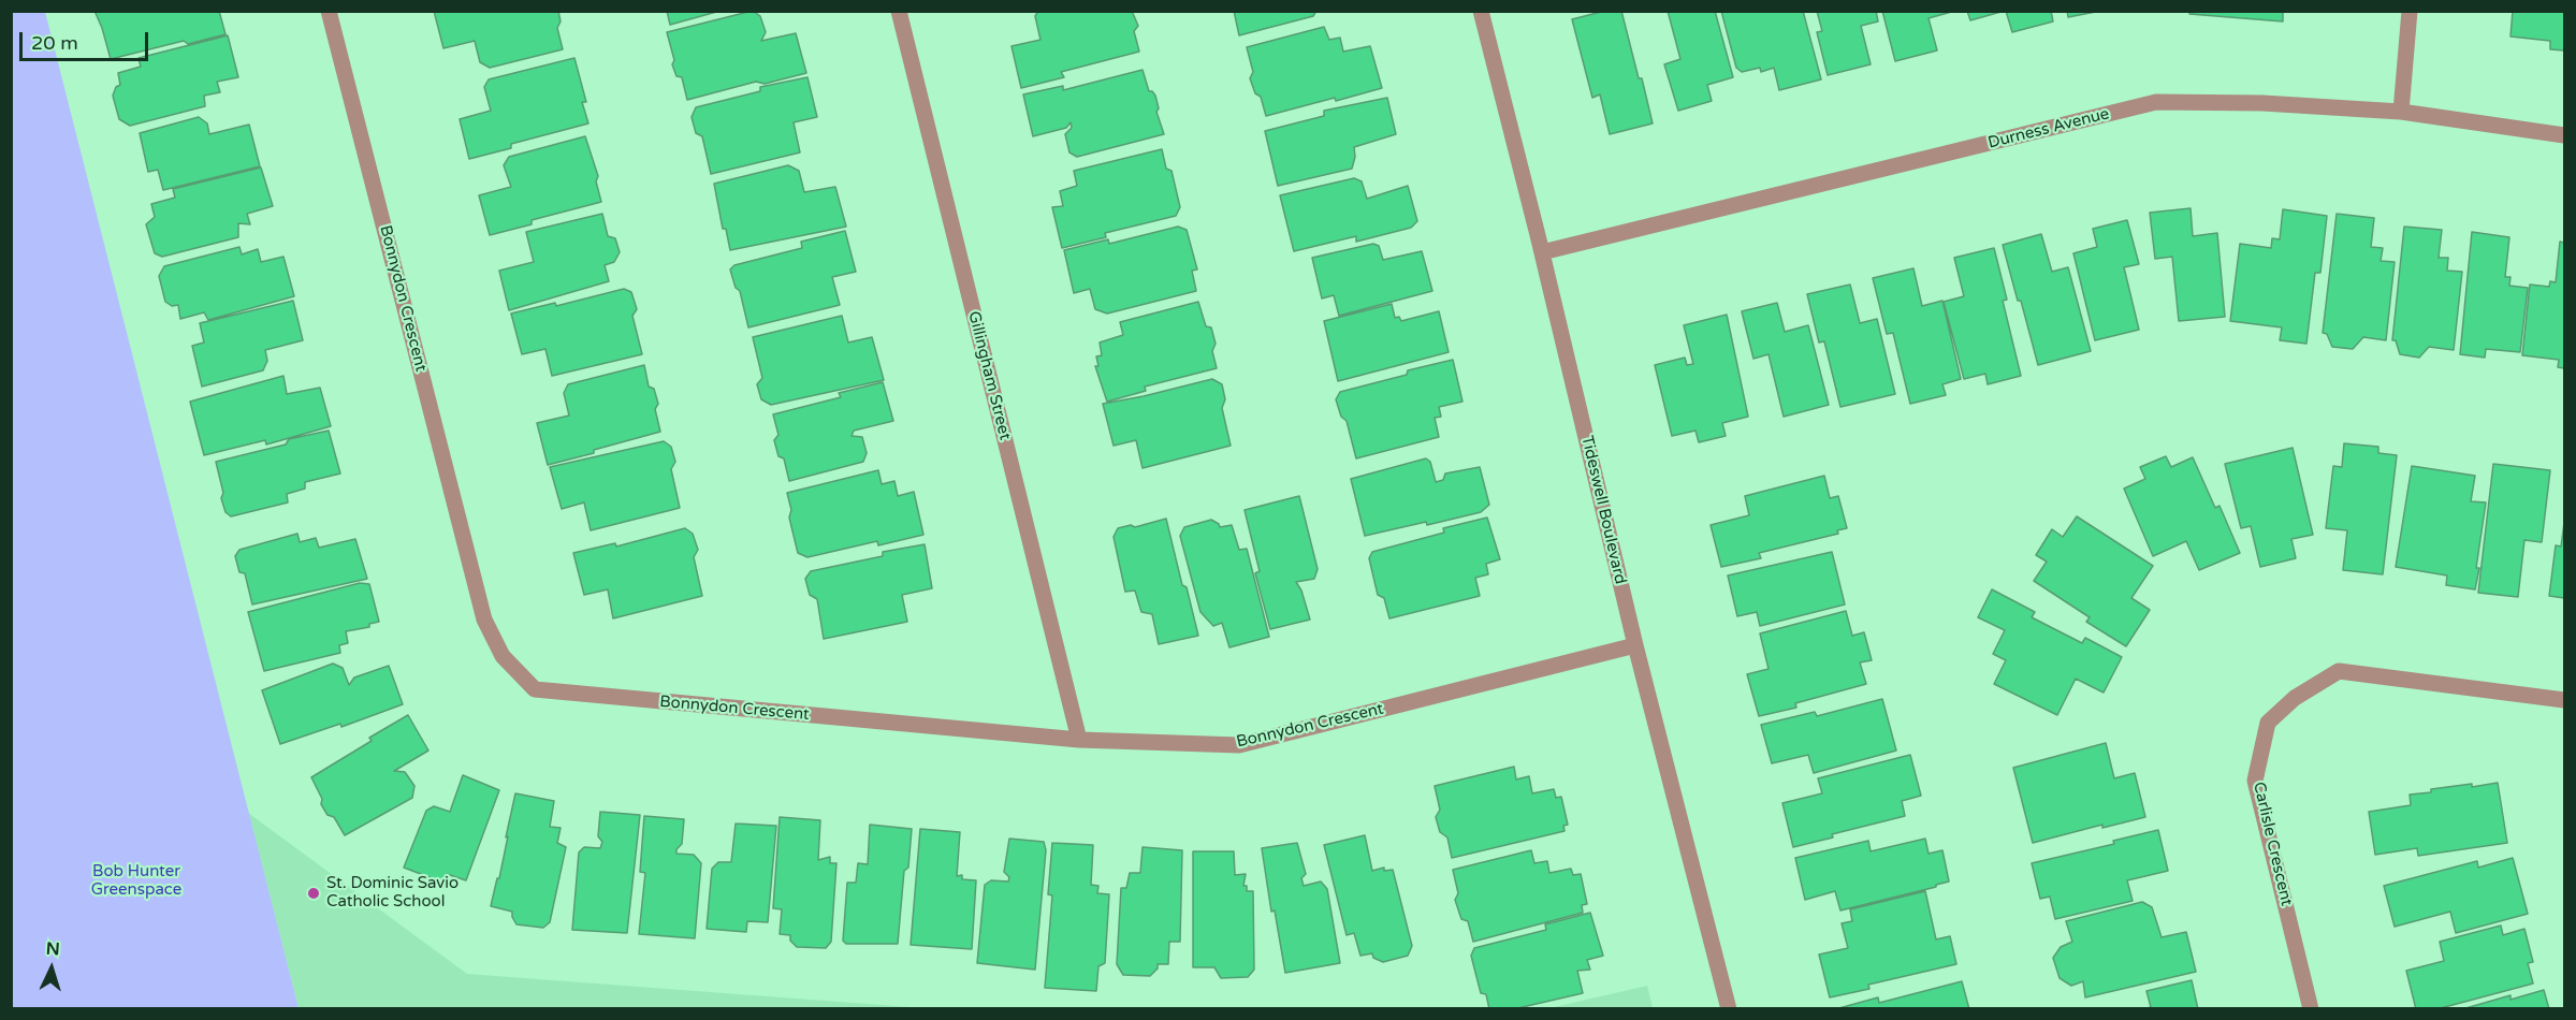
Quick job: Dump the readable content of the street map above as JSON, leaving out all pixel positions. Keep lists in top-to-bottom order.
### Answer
{
  "streets": {
    "street": [
      "Durness Avenue",
      "Bonnydon Crescent",
      "Gillingham Street",
      "Tideswell Boulevard",
      "Carlisle Crescent"
    ]
  },
  "crossings": [
    ["Durness Avenue", "Tideswell Boulevard"],
    ["Bonnydon Crescent", "Gillingham Street"],
    ["Bonnydon Crescent", "Tideswell Boulevard"]
  ],
  "parks": ["Bob Hunter Greenspace"],
  "places": ["St. Dominic Savio Catholic School"],
  "scale_bar": "20 m",
  "north": "top"
}
